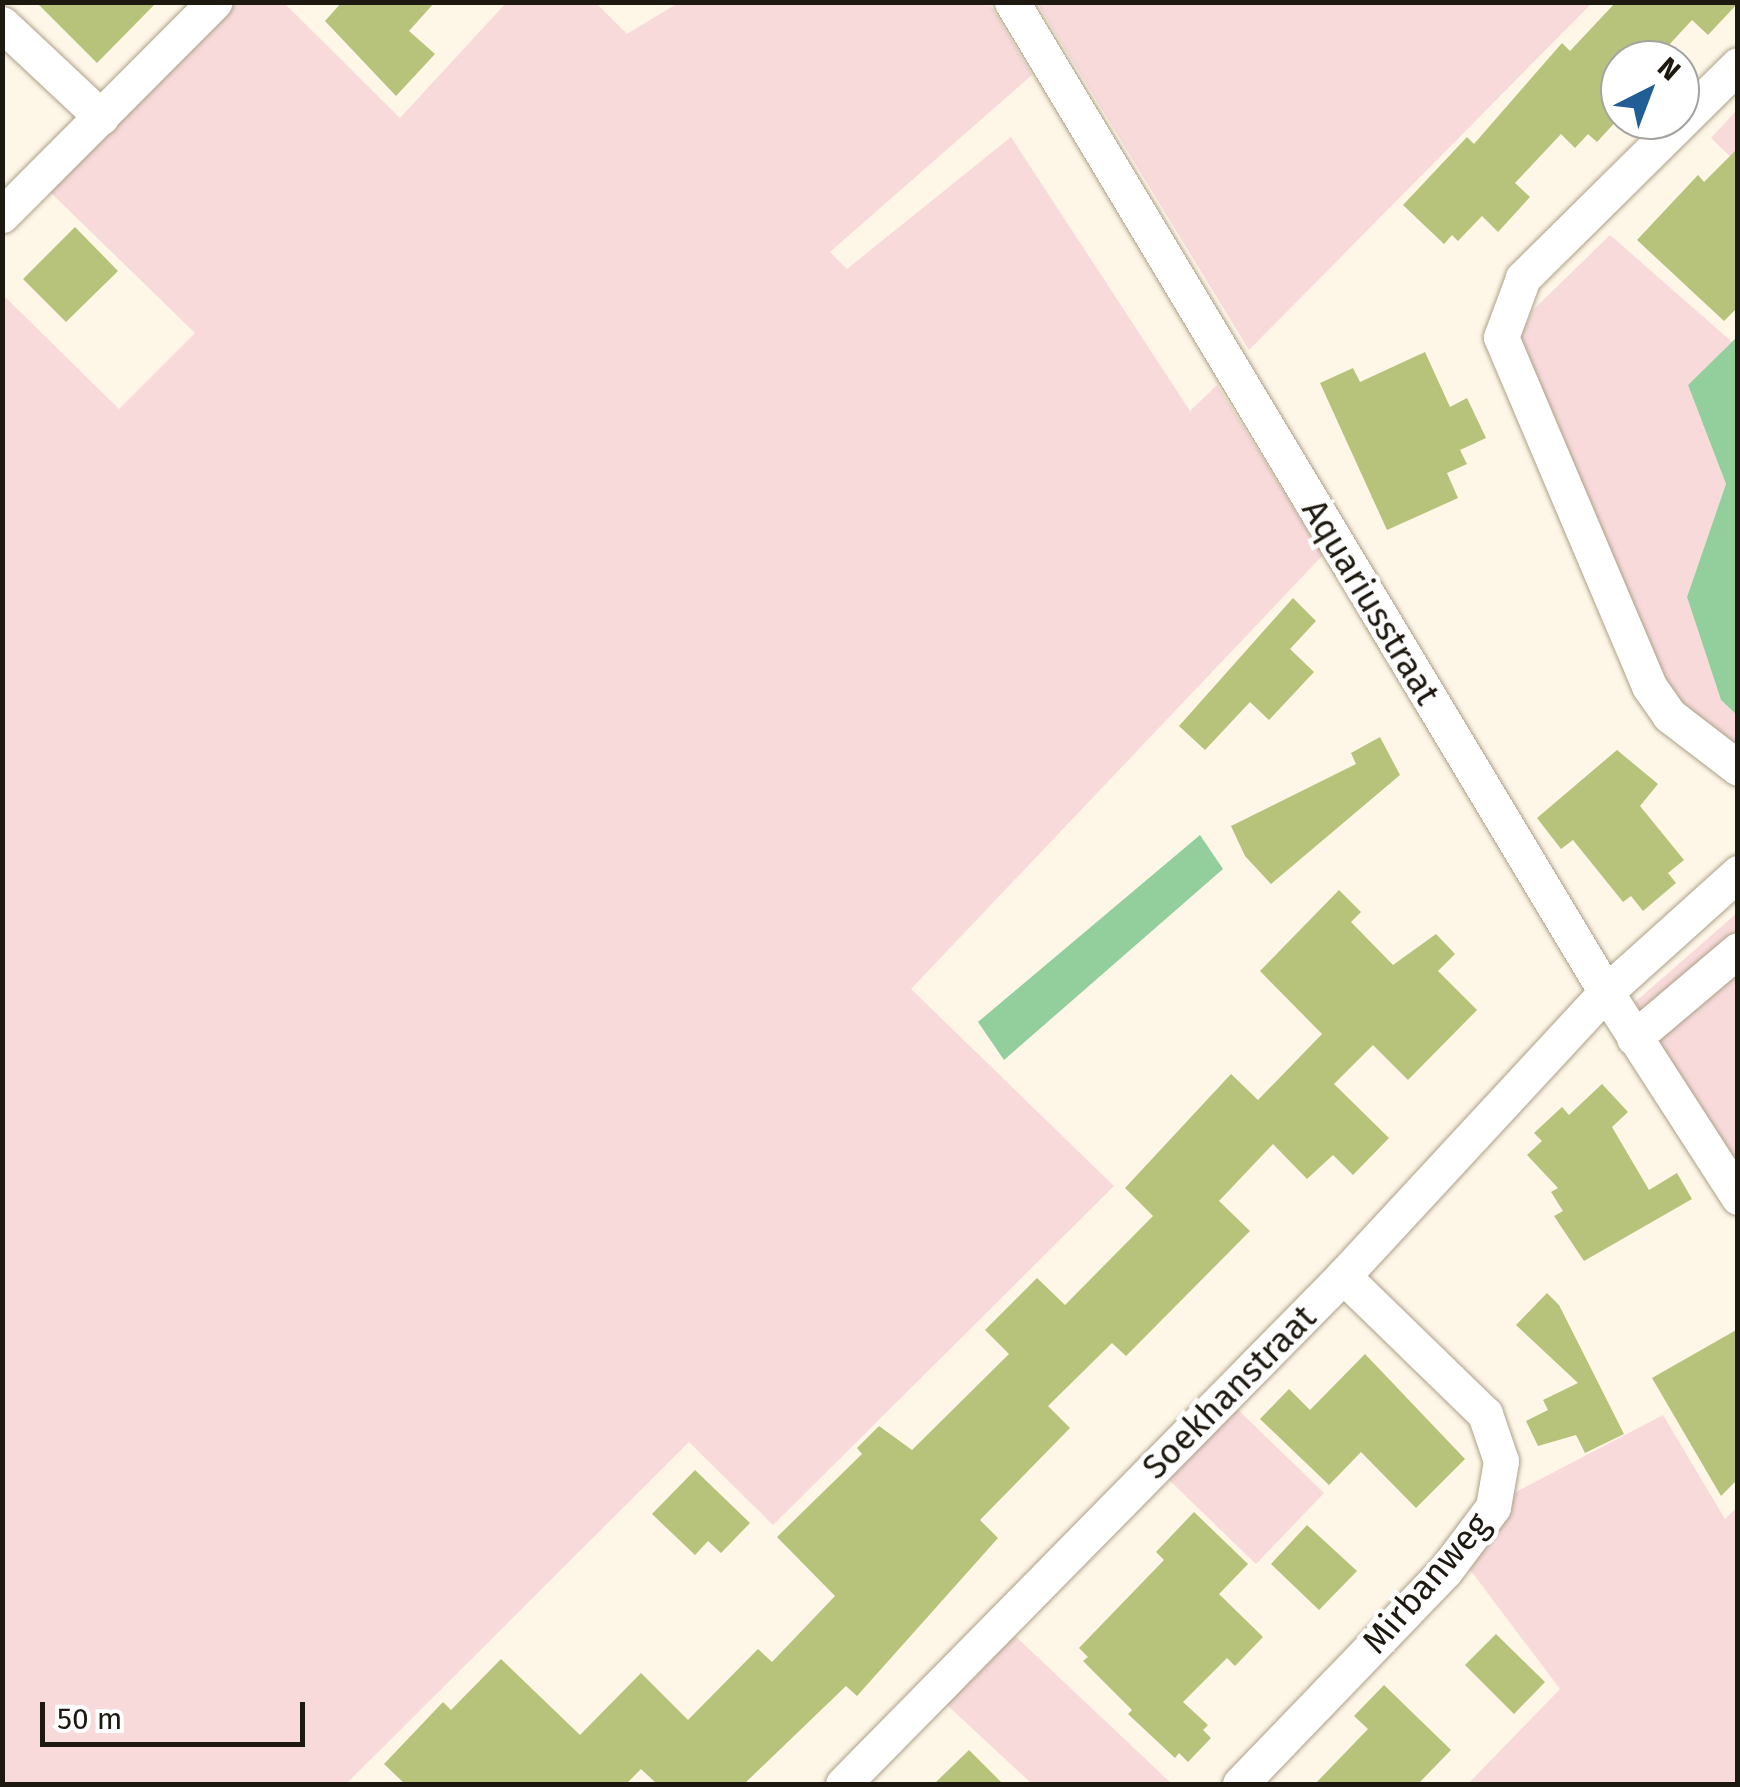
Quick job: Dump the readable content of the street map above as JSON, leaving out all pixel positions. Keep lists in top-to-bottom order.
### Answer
{
  "streets": {
    "street": ["Aquariusstraat", "Soekhanstraat", "Mirbanweg"]
  },
  "crossings": [
    ["Aquariusstraat", "Soekhanstraat"],
    ["Soekhanstraat", "Mirbanweg"]
  ],
  "scale_bar": "50 m",
  "north": "top right"
}
